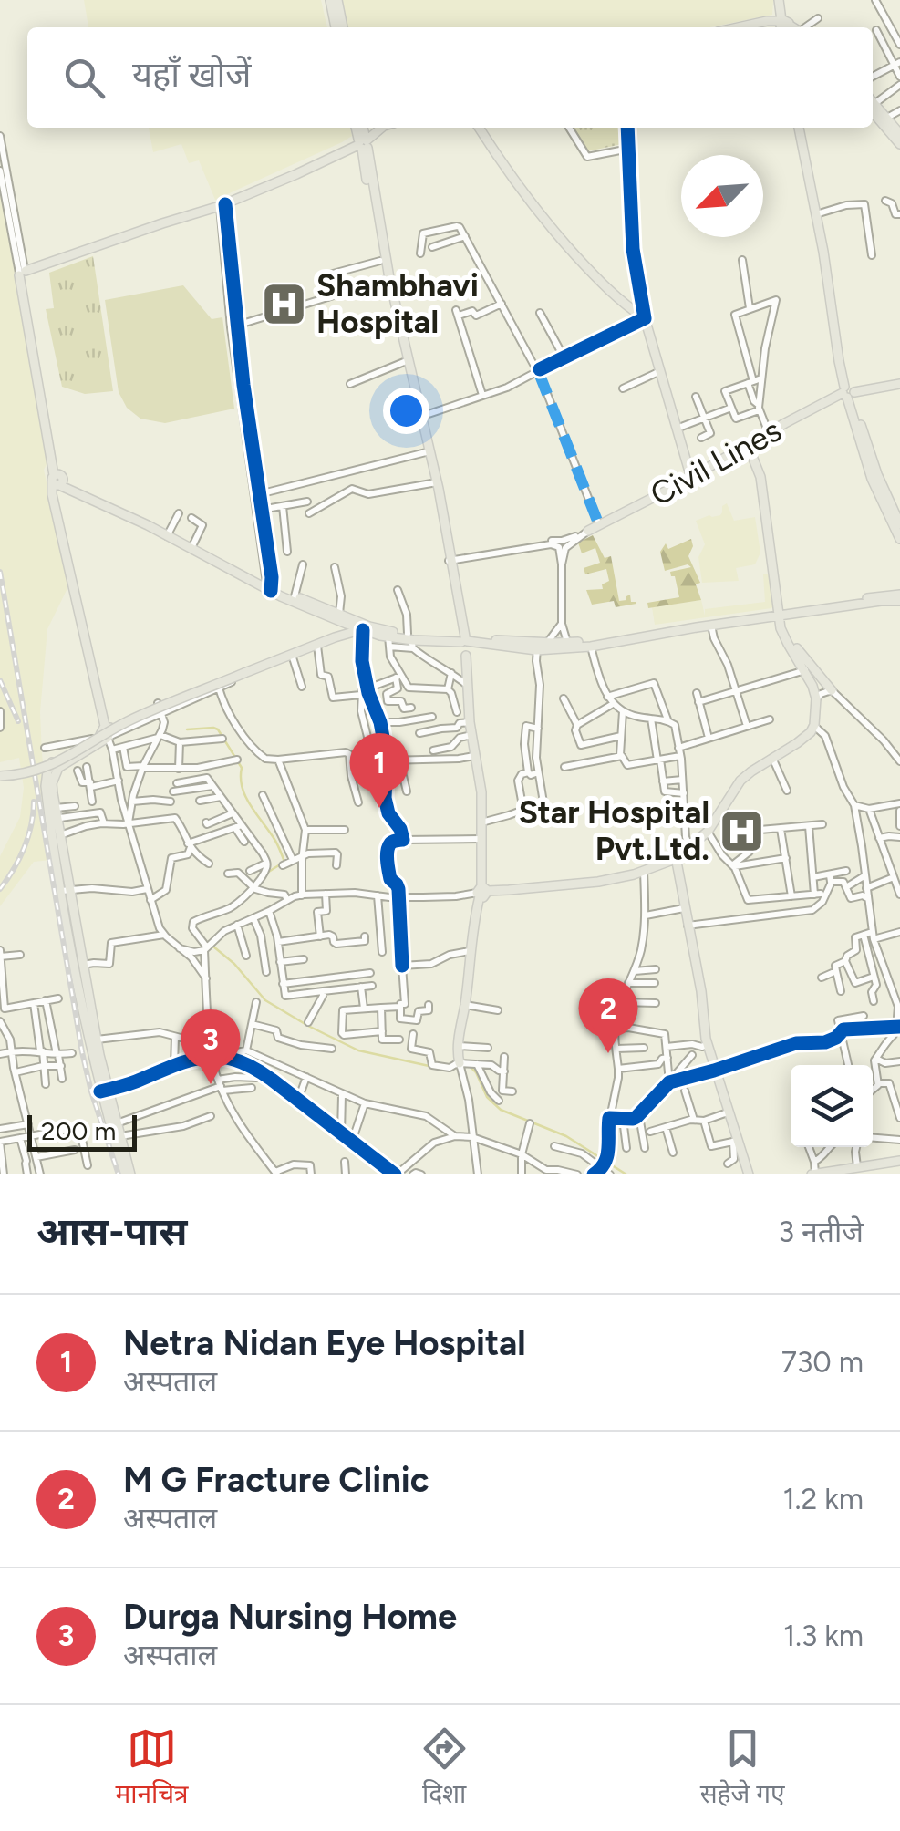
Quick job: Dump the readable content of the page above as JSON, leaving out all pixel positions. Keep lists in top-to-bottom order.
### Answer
{
  "streets": {
    "main road": ["Civil Lines"]
  },
  "places": {
    "hospital": ["Shambhavi Hospital", "Star Hospital Pvt.Ltd."]
  },
  "scale_bar": "200 m",
  "north": "bottom left",
  "page": {
    "search": "यहाँ खोजें",
    "pins": ["1", "2", "3"],
    "scale": "200 m",
    "heading": ["आस-पास", "3 नतीजे"],
    "list": [
      {
        "mark": "1",
        "name": "Netra Nidan Eye Hospital",
        "note": "अस्पताल",
        "value": "730 m"
      },
      {
        "mark": "2",
        "name": "M G Fracture Clinic",
        "note": "अस्पताल",
        "value": "1.2 km"
      },
      {
        "mark": "3",
        "name": "Durga Nursing Home",
        "note": "अस्पताल",
        "value": "1.3 km"
      }
    ],
    "nav": ["मानचित्र", "दिशा", "सहेजे गए"]
  }
}
